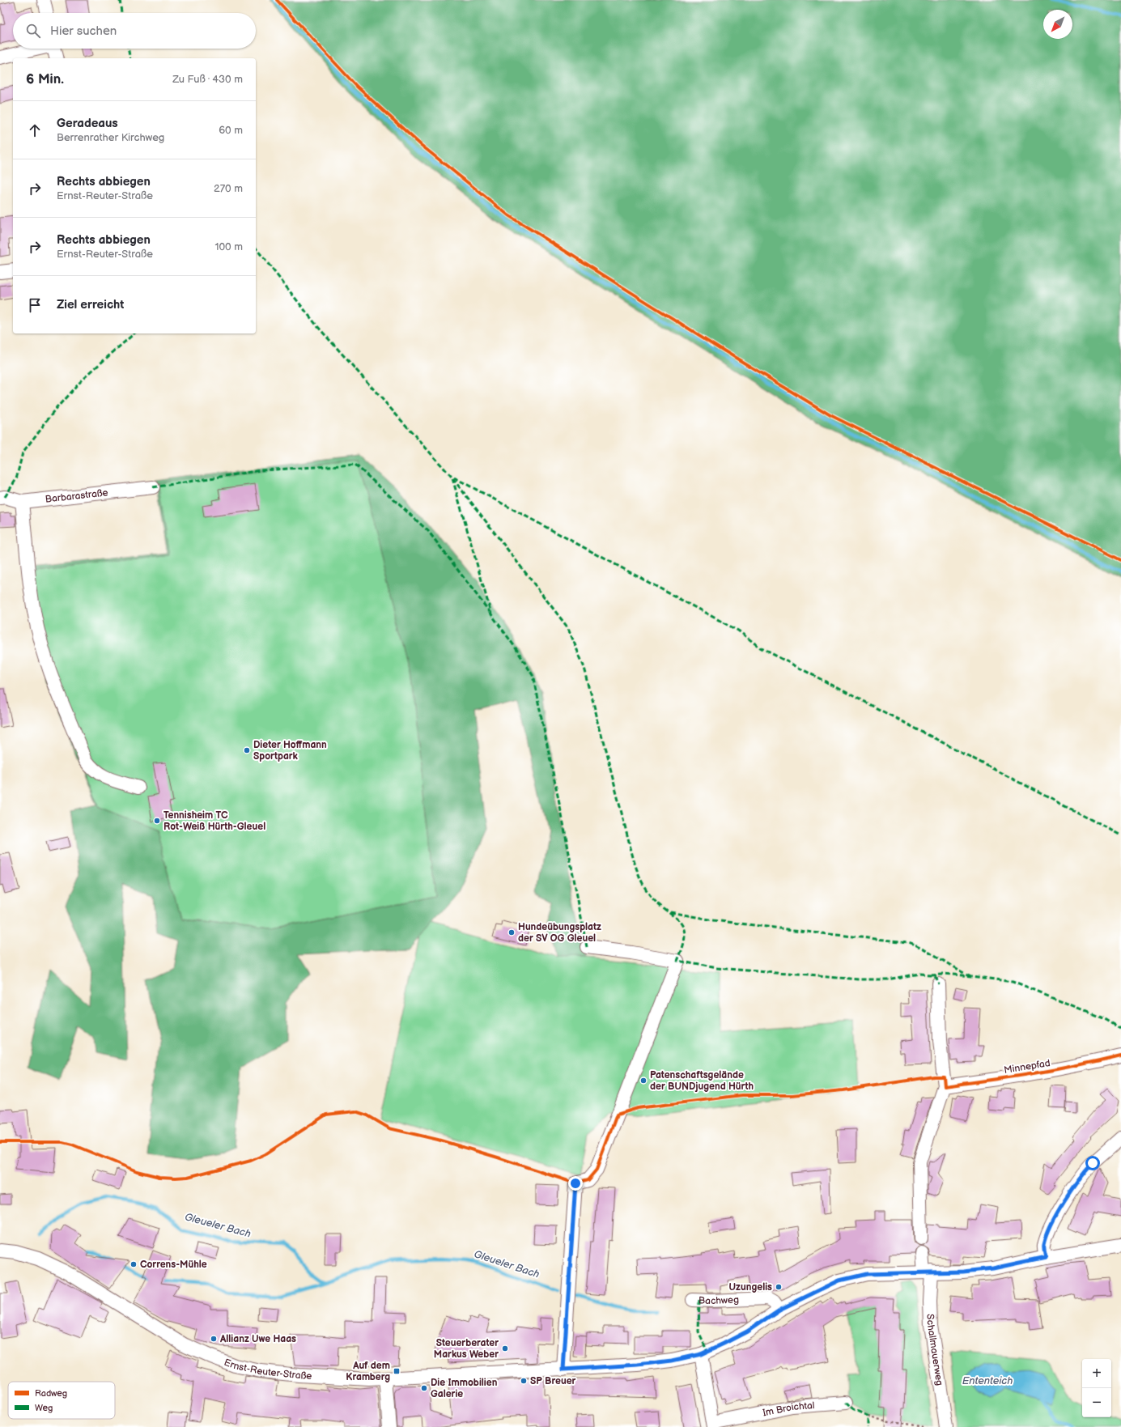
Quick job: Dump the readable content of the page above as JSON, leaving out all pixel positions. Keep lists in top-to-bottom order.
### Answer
{
  "streets": {
    "street": [
      "Barbarastraße",
      "Minnepfad",
      "Bachweg",
      "Schallmauerweg",
      "Ernst-Reuter-Straße",
      "Im Broichtal"
    ]
  },
  "crossings": [
    ["Bachweg", "Ernst-Reuter-Straße"],
    ["Schallmauerweg", "Ernst-Reuter-Straße"]
  ],
  "water": ["Gleueler Bach", "Ententeich"],
  "places": {
    "other": [
      "Dieter Hoffmann Sportpark",
      "Tennisheim TC Rot-Weiß Hürth-Gleuel",
      "Hundeübungsplatz der SV OG Gleuel",
      "Patenschaftsgelände der BUNDjugend Hürth",
      "Correns-Mühle",
      "Uzungelis",
      "Allianz Uwe Haas",
      "Steuerberater Markus Weber",
      "SP Breuer",
      "Die Immobilien Galerie"
    ],
    "transit": ["Auf dem Kramberg"]
  },
  "legend": ["Radweg", "Weg"],
  "north": "bottom left",
  "page": {
    "search": "Hier suchen",
    "heading": ["6 Min.", "Zu Fuß · 430 m"],
    "list": [
      ["Geradeaus", "Berrenrather Kirchweg", "60 m"],
      ["Rechts abbiegen", "Ernst-Reuter-Straße", "270 m"],
      ["Rechts abbiegen", "Ernst-Reuter-Straße", "100 m"],
      "Ziel erreicht"
    ],
    "map_buttons": ["+", "−"]
  }
}
